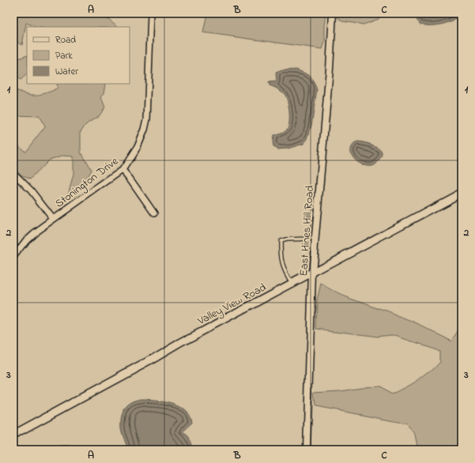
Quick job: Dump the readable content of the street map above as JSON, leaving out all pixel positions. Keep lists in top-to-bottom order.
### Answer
{
  "streets": {
    "main road": ["Valley View Road"],
    "street": ["Stonington Drive", "East Hines Hill Road"]
  },
  "crossings": [
    ["East Hines Hill Road", "Valley View Road"]
  ],
  "legend": ["Road", "Park", "Water"],
  "grid": {
    "columns": ["A", "B", "C"],
    "rows": ["1", "2", "3"]
  }
}
